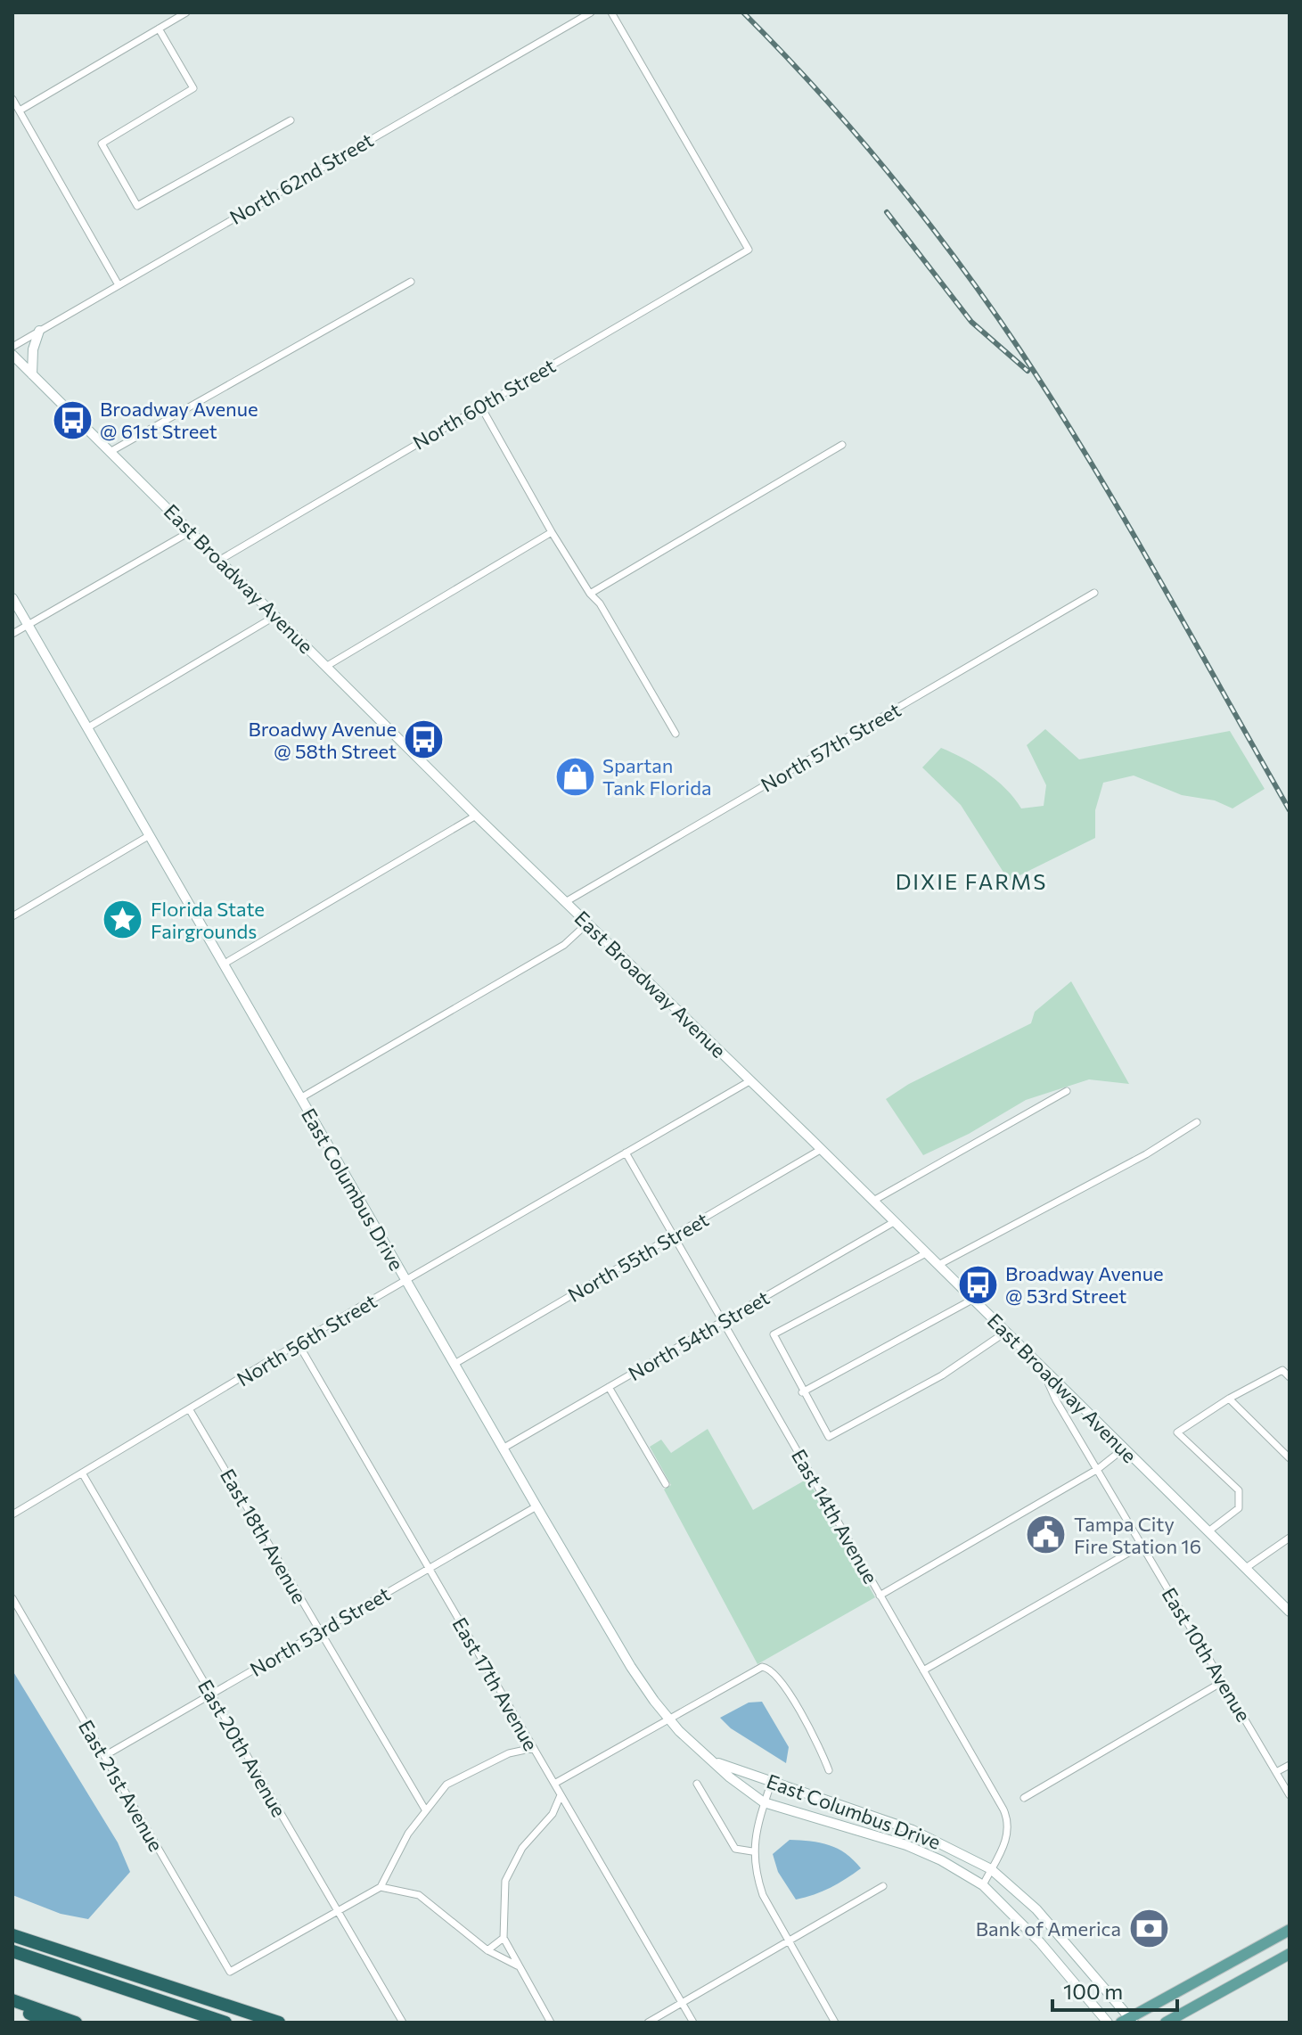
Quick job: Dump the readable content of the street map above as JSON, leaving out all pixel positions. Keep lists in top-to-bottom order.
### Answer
{
  "streets": {
    "main road": ["East Broadway Avenue", "East Columbus Drive"],
    "street": [
      "North 62nd Street",
      "North 60th Street",
      "North 57th Street",
      "North 55th Street",
      "North 54th Street",
      "North 56th Street",
      "East 14th Avenue",
      "East 18th Avenue",
      "North 53rd Street",
      "East 10th Avenue",
      "East 17th Avenue",
      "East 20th Avenue",
      "East 21st Avenue"
    ]
  },
  "crossings": [
    ["North 60th Street", "East Broadway Avenue"],
    ["East Broadway Avenue", "North 57th Street"],
    ["East Broadway Avenue", "North 55th Street"],
    ["East Broadway Avenue", "North 54th Street"],
    ["East Broadway Avenue", "North 56th Street"],
    ["East Broadway Avenue", "East 10th Avenue"],
    ["East Columbus Drive", "North 55th Street"],
    ["East Columbus Drive", "North 54th Street"],
    ["East Columbus Drive", "North 56th Street"],
    ["East Columbus Drive", "East 14th Avenue"],
    ["East Columbus Drive", "North 53rd Street"],
    ["North 55th Street", "East 14th Avenue"],
    ["North 54th Street", "East 14th Avenue"],
    ["North 56th Street", "East 14th Avenue"],
    ["North 56th Street", "East 18th Avenue"],
    ["North 56th Street", "East 17th Avenue"],
    ["North 56th Street", "East 20th Avenue"],
    ["East 18th Avenue", "North 53rd Street"],
    ["North 53rd Street", "East 17th Avenue"],
    ["North 53rd Street", "East 20th Avenue"],
    ["North 53rd Street", "East 21st Avenue"],
    ["East 20th Avenue", "East 21st Avenue"]
  ],
  "districts": ["DIXIE FARMS"],
  "places": {
    "bus stop": ["Broadway Avenue @ 61st Street", "Broadwy Avenue @ 58th Street", "Broadway Avenue @ 53rd Street"],
    "shop": ["Spartan Tank Florida"],
    "place": ["Florida State Fairgrounds"],
    "public building": ["Tampa City Fire Station 16"],
    "bank": ["Bank of America"]
  },
  "scale_bar": "100 m"
}
